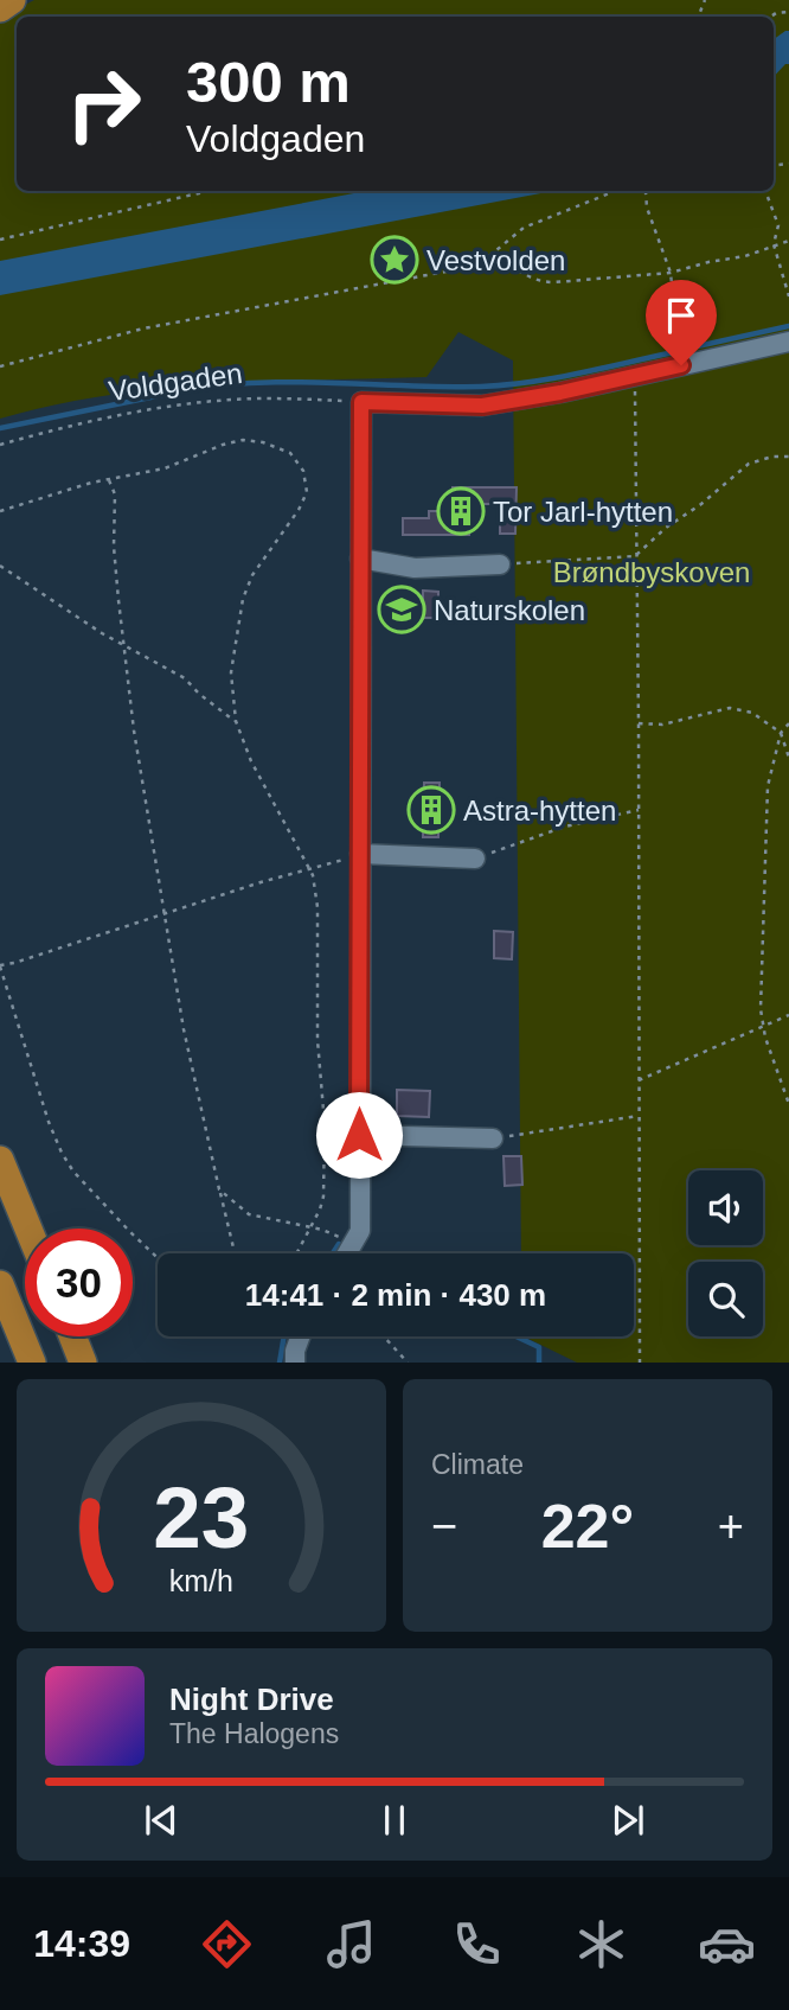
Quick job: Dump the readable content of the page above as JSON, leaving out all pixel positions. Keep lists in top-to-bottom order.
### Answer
{
  "streets": {
    "path": ["Voldgaden"]
  },
  "parks": ["Brøndbyskoven"],
  "places": {
    "place": ["Vestvolden"],
    "building": ["Tor Jarl-hytten", "Astra-hytten"],
    "school or university": ["Naturskolen"]
  },
  "page": {
    "turn": ["300 m", "Voldgaden"],
    "limit": "30",
    "trip": "14:41 · 2 min · 430 m",
    "tile": "Climate",
    "heat": ["−", "22°", "+"],
    "song": ["Night Drive", "The Halogens"],
    "tabs": "14:39",
    "gauge": ["23", "km/h"]
  }
}
